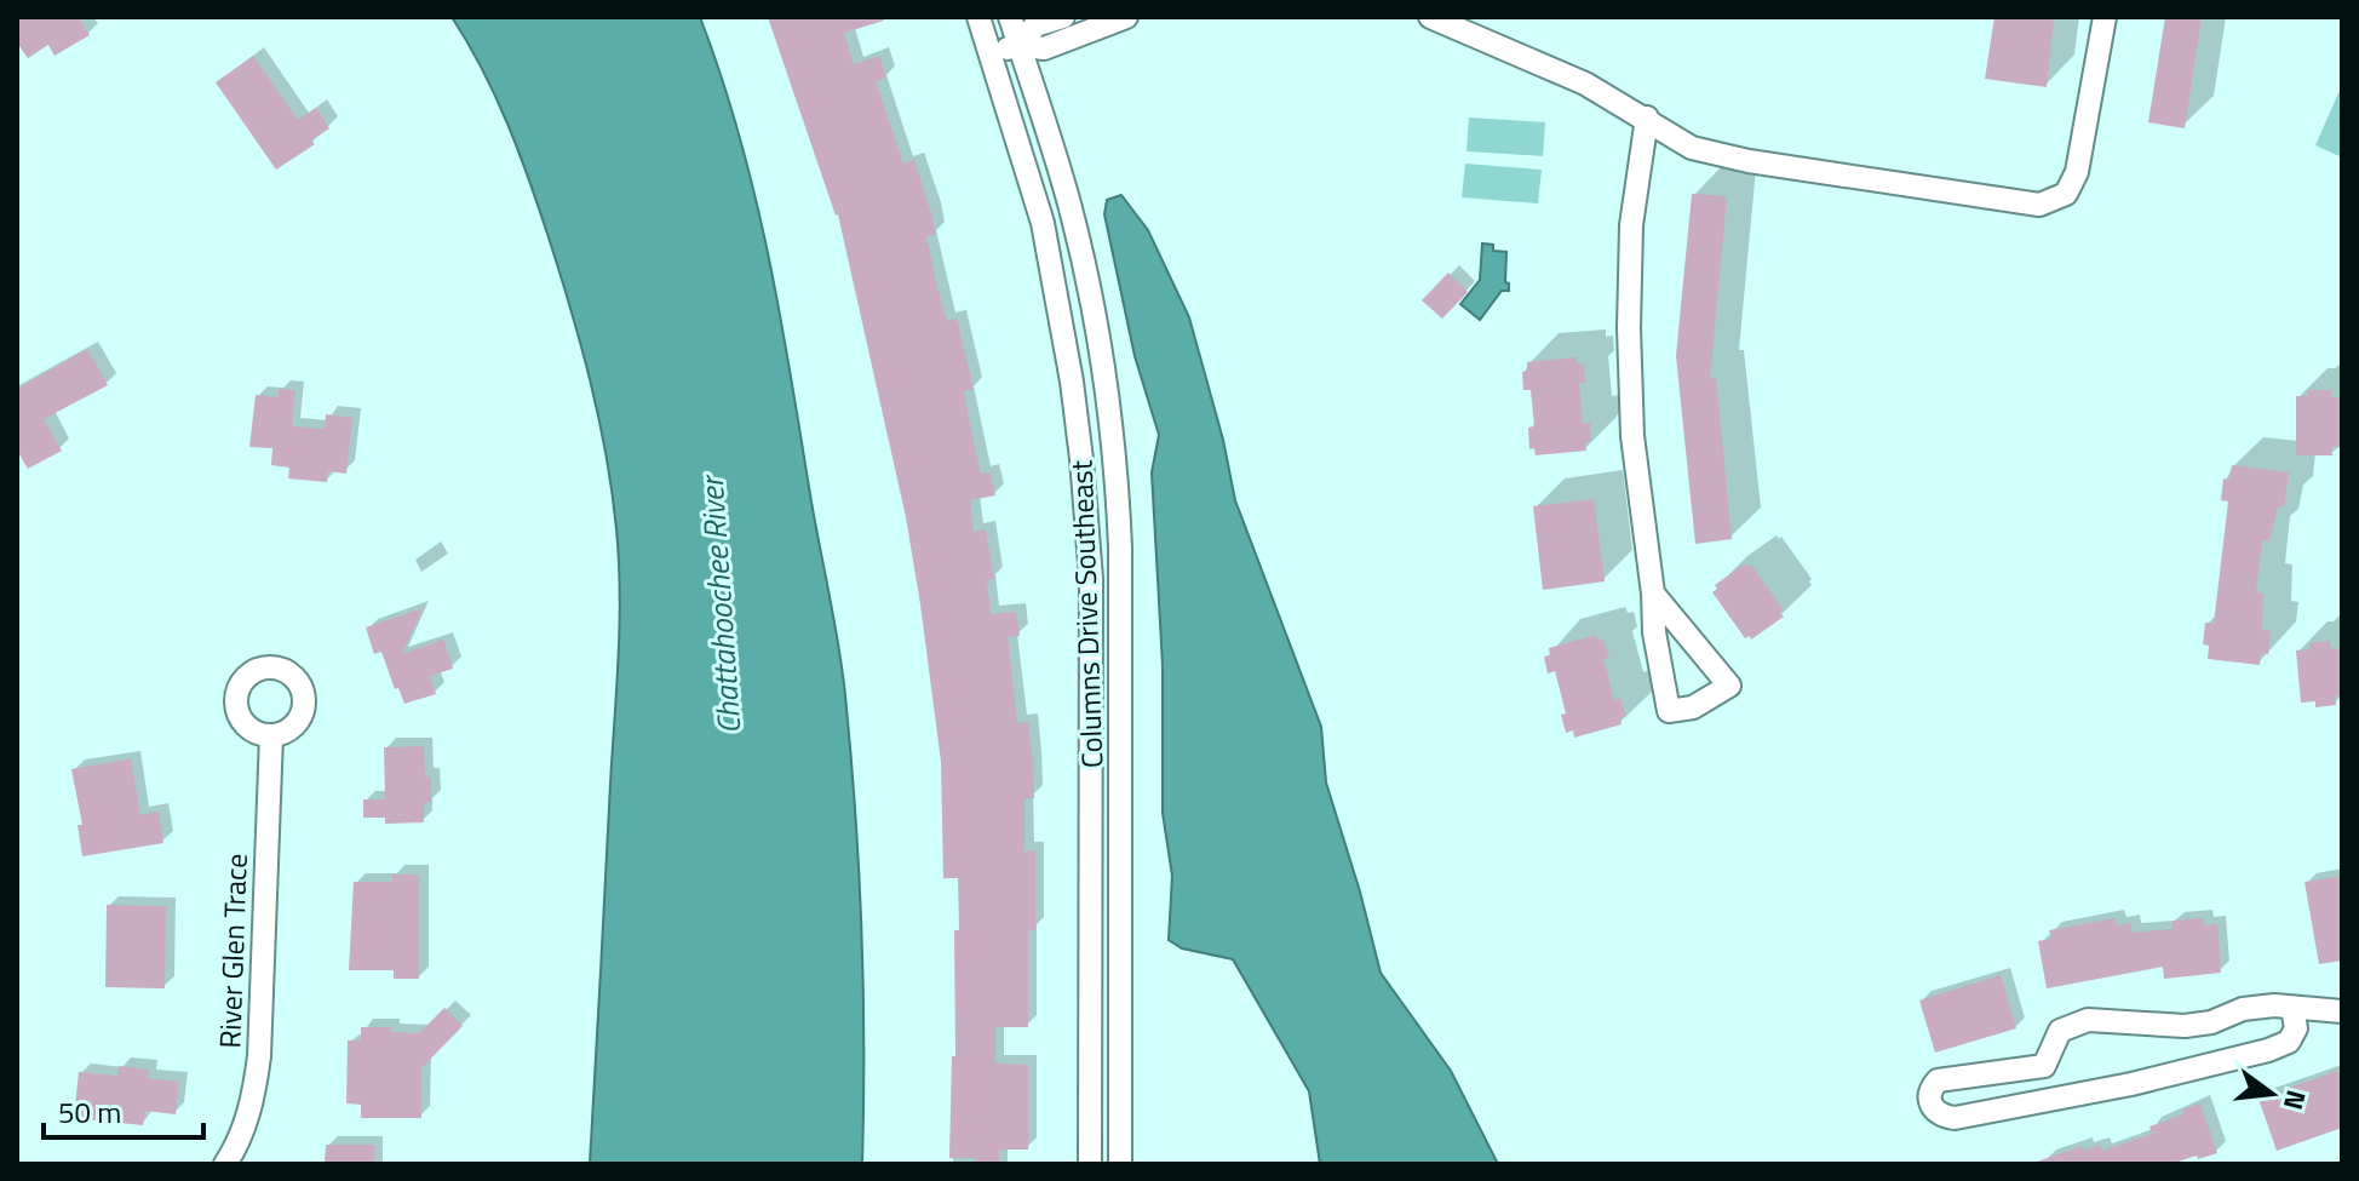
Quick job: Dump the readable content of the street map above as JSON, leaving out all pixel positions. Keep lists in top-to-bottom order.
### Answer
{
  "streets": {
    "street": ["Columns Drive Southeast", "River Glen Trace"]
  },
  "water": ["Chattahoochee River"],
  "scale_bar": "50 m",
  "north": "right"
}
